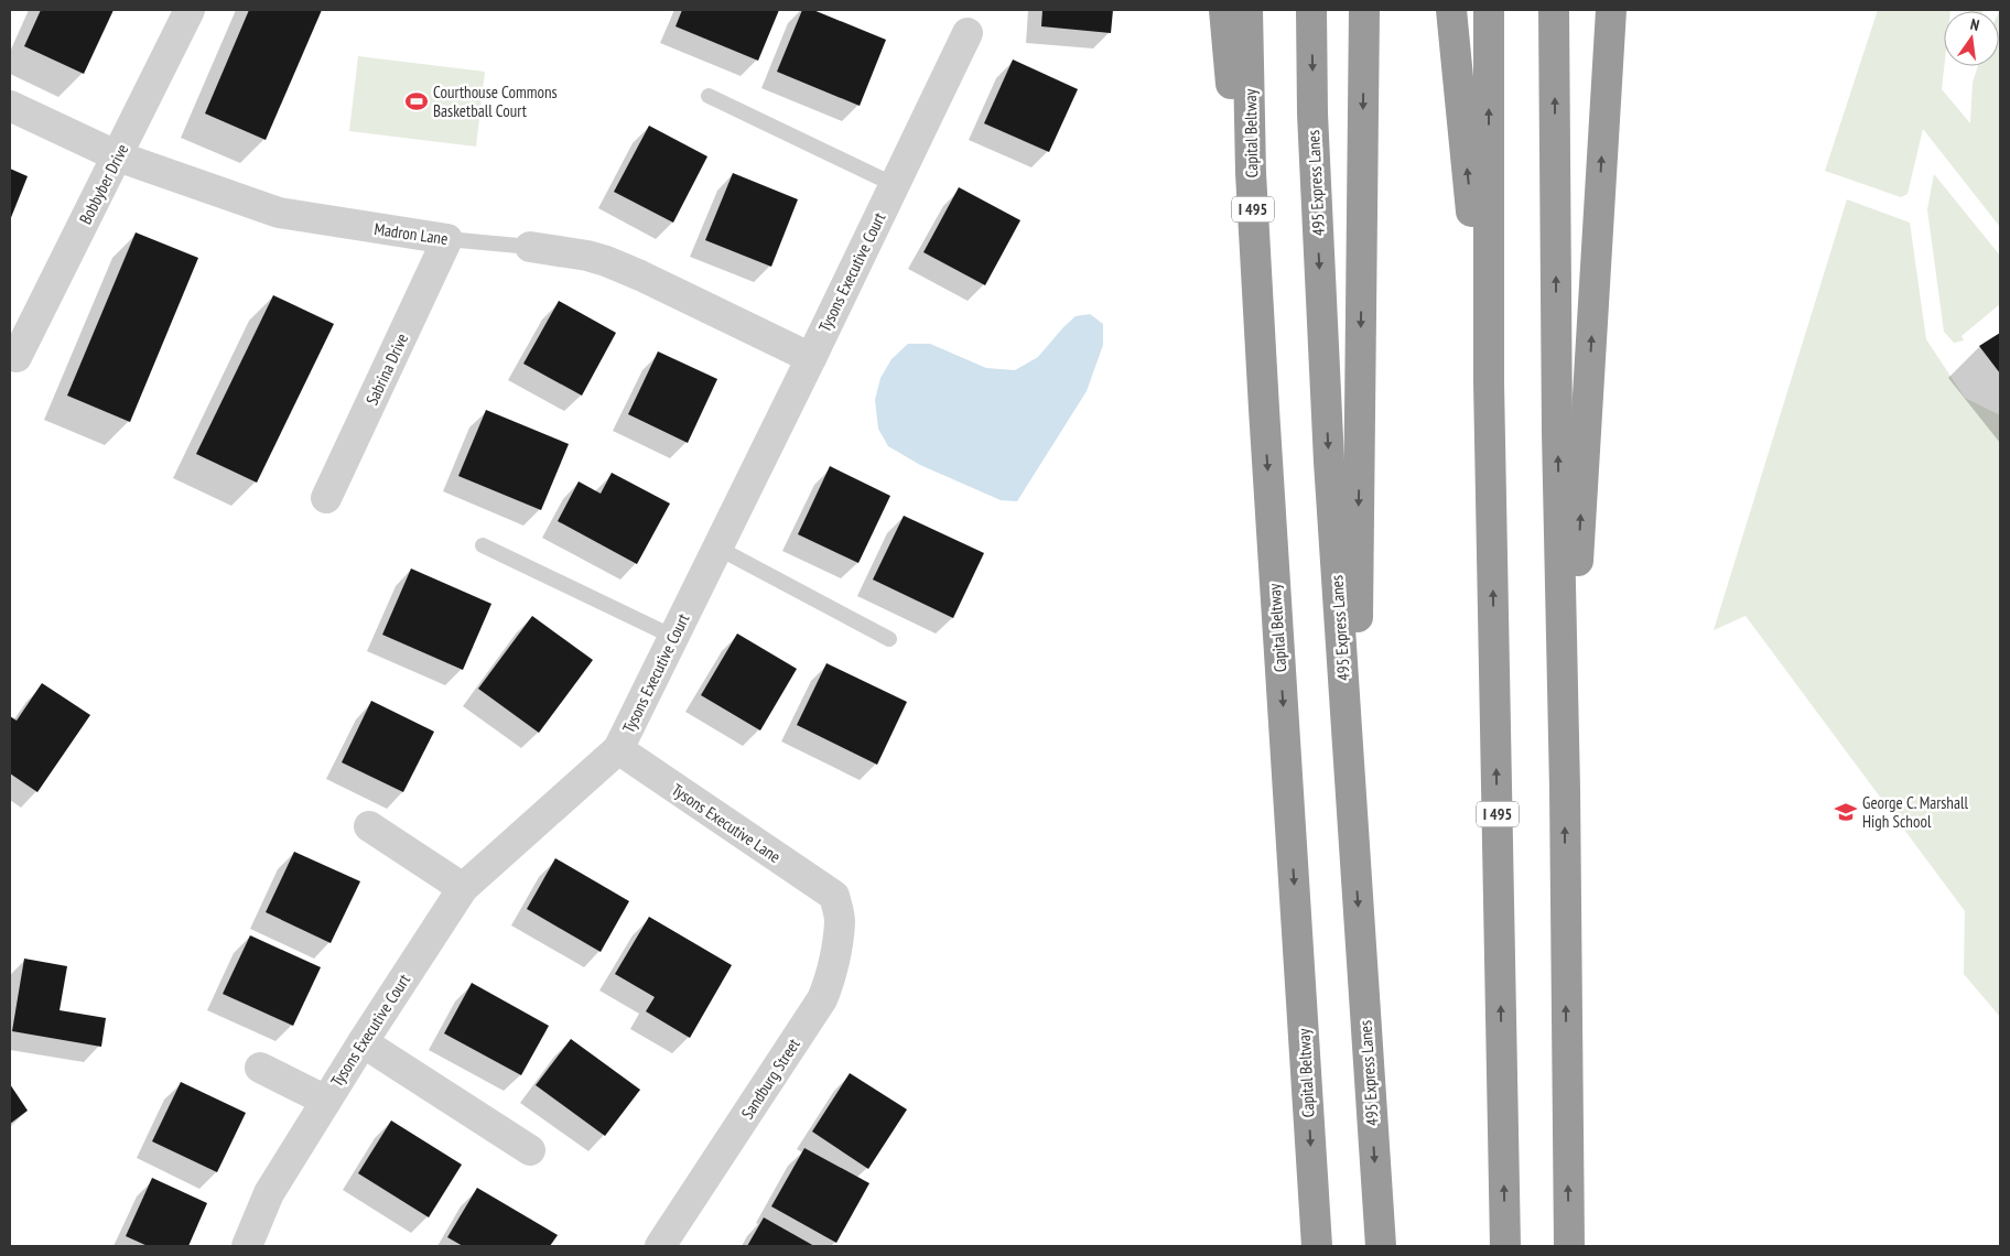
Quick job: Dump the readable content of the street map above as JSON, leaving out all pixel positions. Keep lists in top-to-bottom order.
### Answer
{
  "streets": {
    "highway": ["Capital Beltway", "495 Express Lanes", "I 495"],
    "street": [
      "Bobbyber Drive",
      "Madron Lane",
      "Tysons Executive Court",
      "Sabrina Drive",
      "Tysons Executive Lane",
      "Sandburg Street"
    ]
  },
  "crossings": [
    ["Bobbyber Drive", "Madron Lane"],
    ["Madron Lane", "Tysons Executive Court"],
    ["Madron Lane", "Sabrina Drive"],
    ["Tysons Executive Court", "Tysons Executive Lane"],
    ["Tysons Executive Lane", "Sandburg Street"]
  ],
  "places": {
    "sports": ["Courthouse Commons Basketball Court"],
    "school or university": ["George C. Marshall High School"]
  },
  "north": "top"
}
